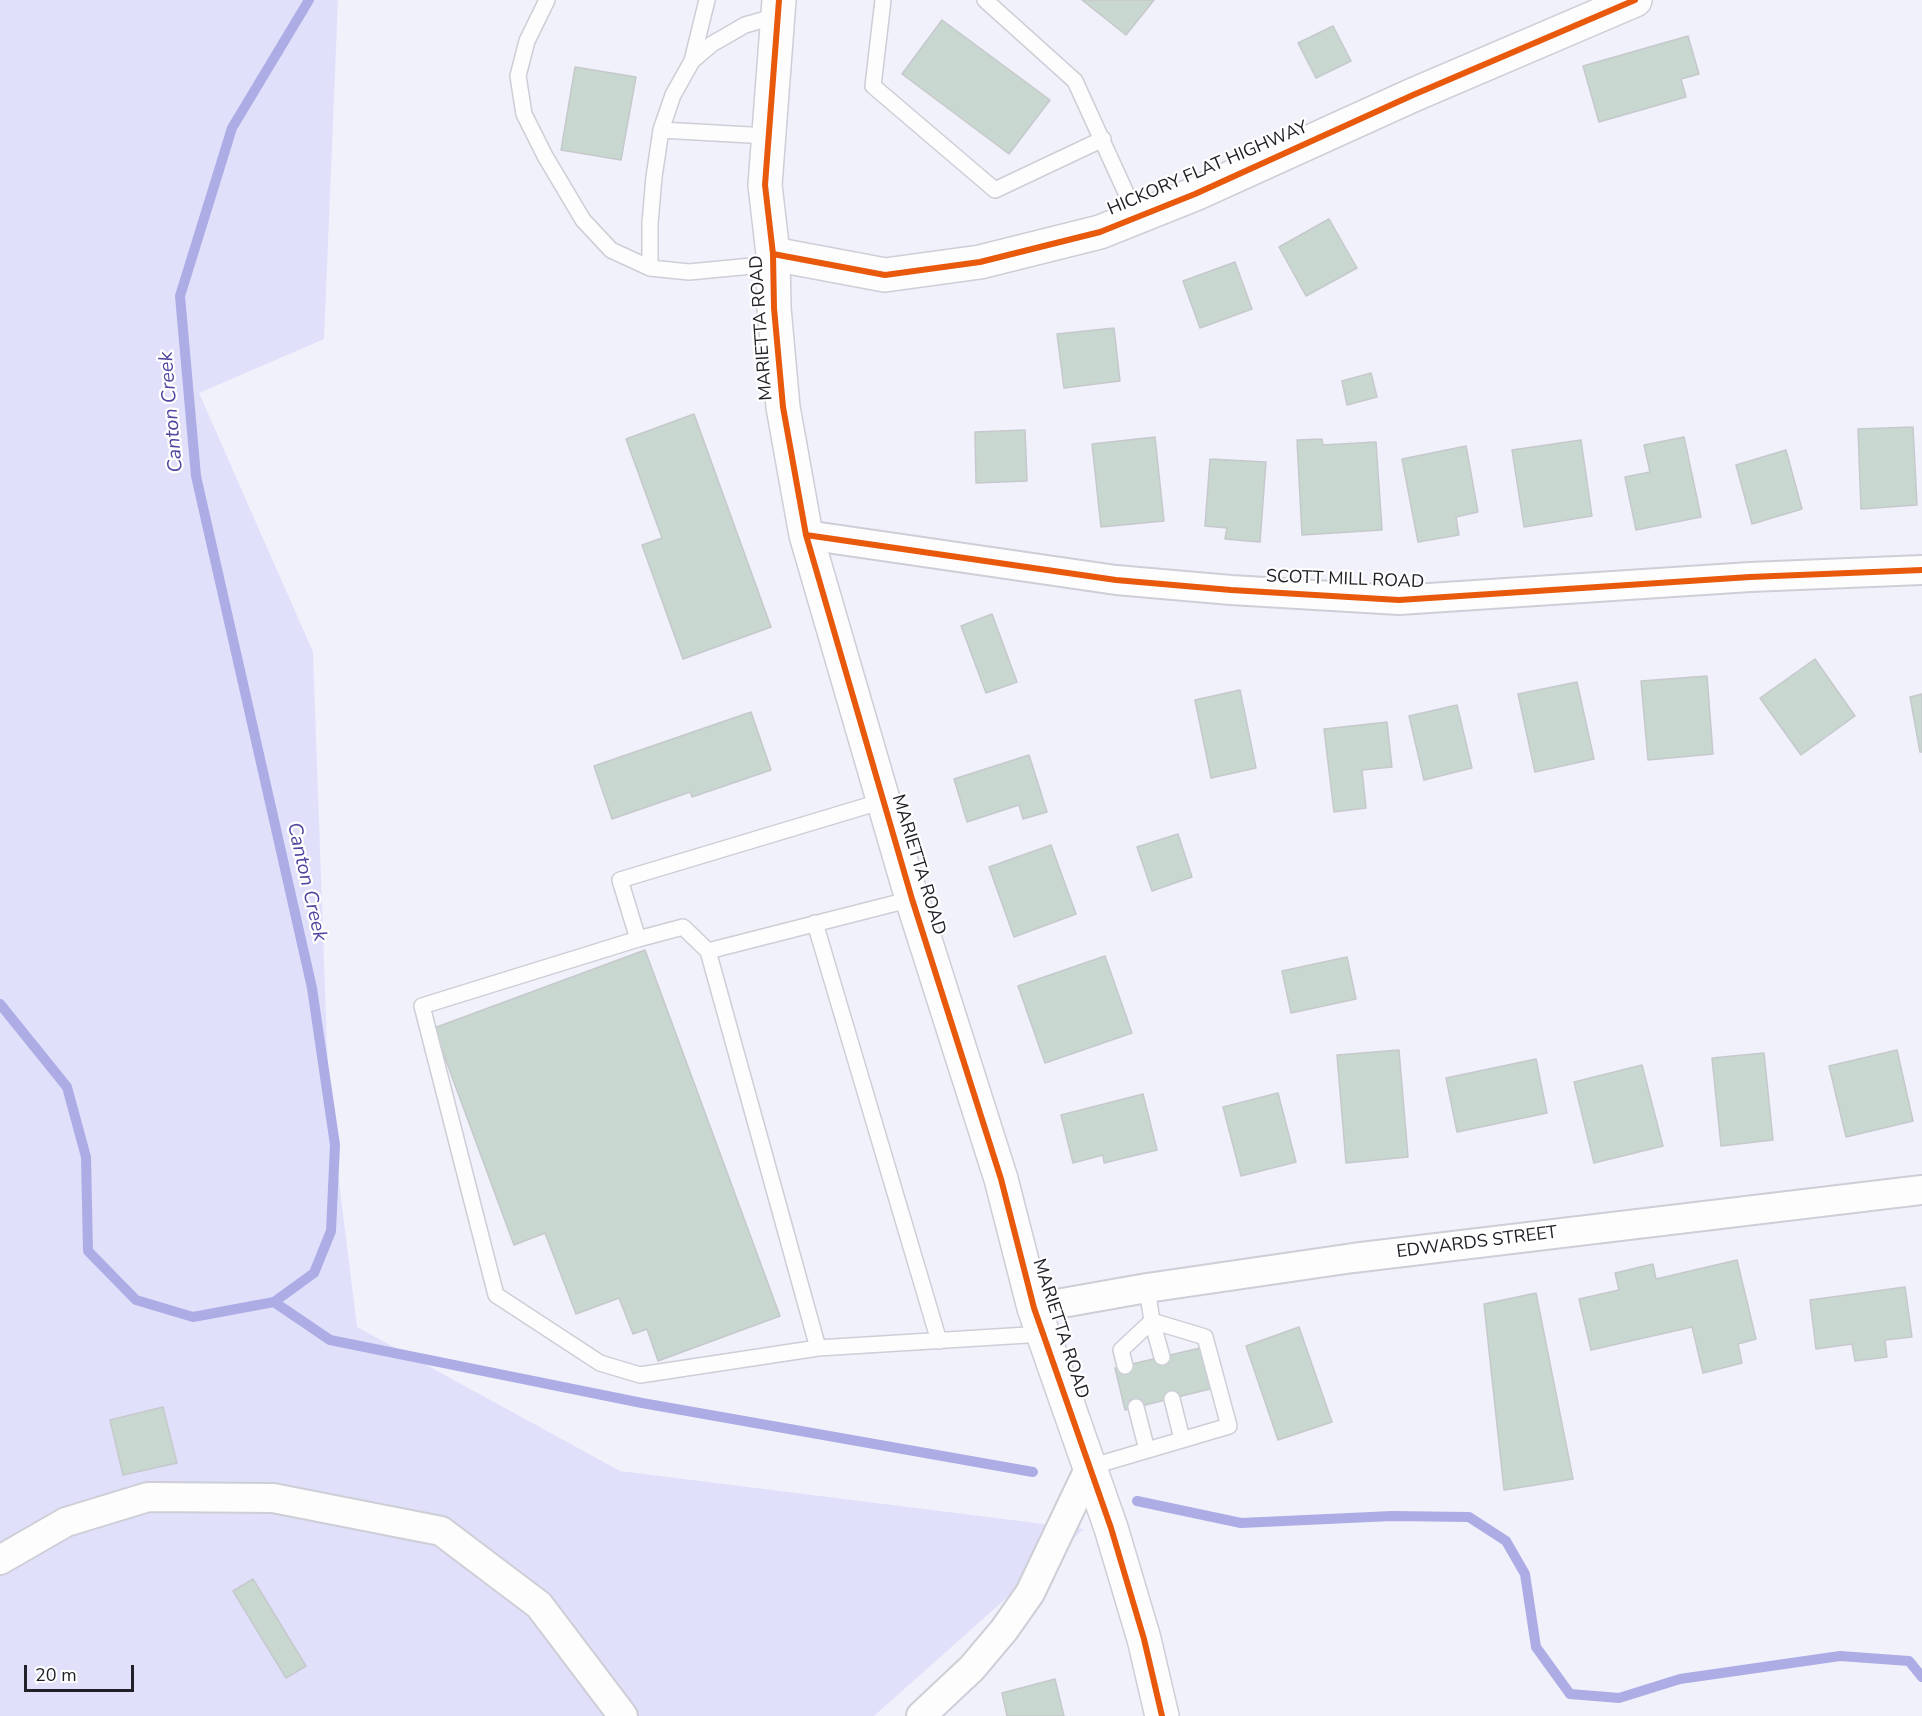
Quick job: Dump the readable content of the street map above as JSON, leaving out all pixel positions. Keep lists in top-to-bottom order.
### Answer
{
  "streets": {
    "street": [
      "HICKORY FLAT HIGHWAY",
      "MARIETTA ROAD",
      "SCOTT MILL ROAD",
      "EDWARDS STREET"
    ]
  },
  "crossings": [
    ["HICKORY FLAT HIGHWAY", "MARIETTA ROAD"],
    ["MARIETTA ROAD", "SCOTT MILL ROAD"],
    ["MARIETTA ROAD", "EDWARDS STREET"]
  ],
  "water": ["Canton Creek"],
  "scale_bar": "20 m"
}
